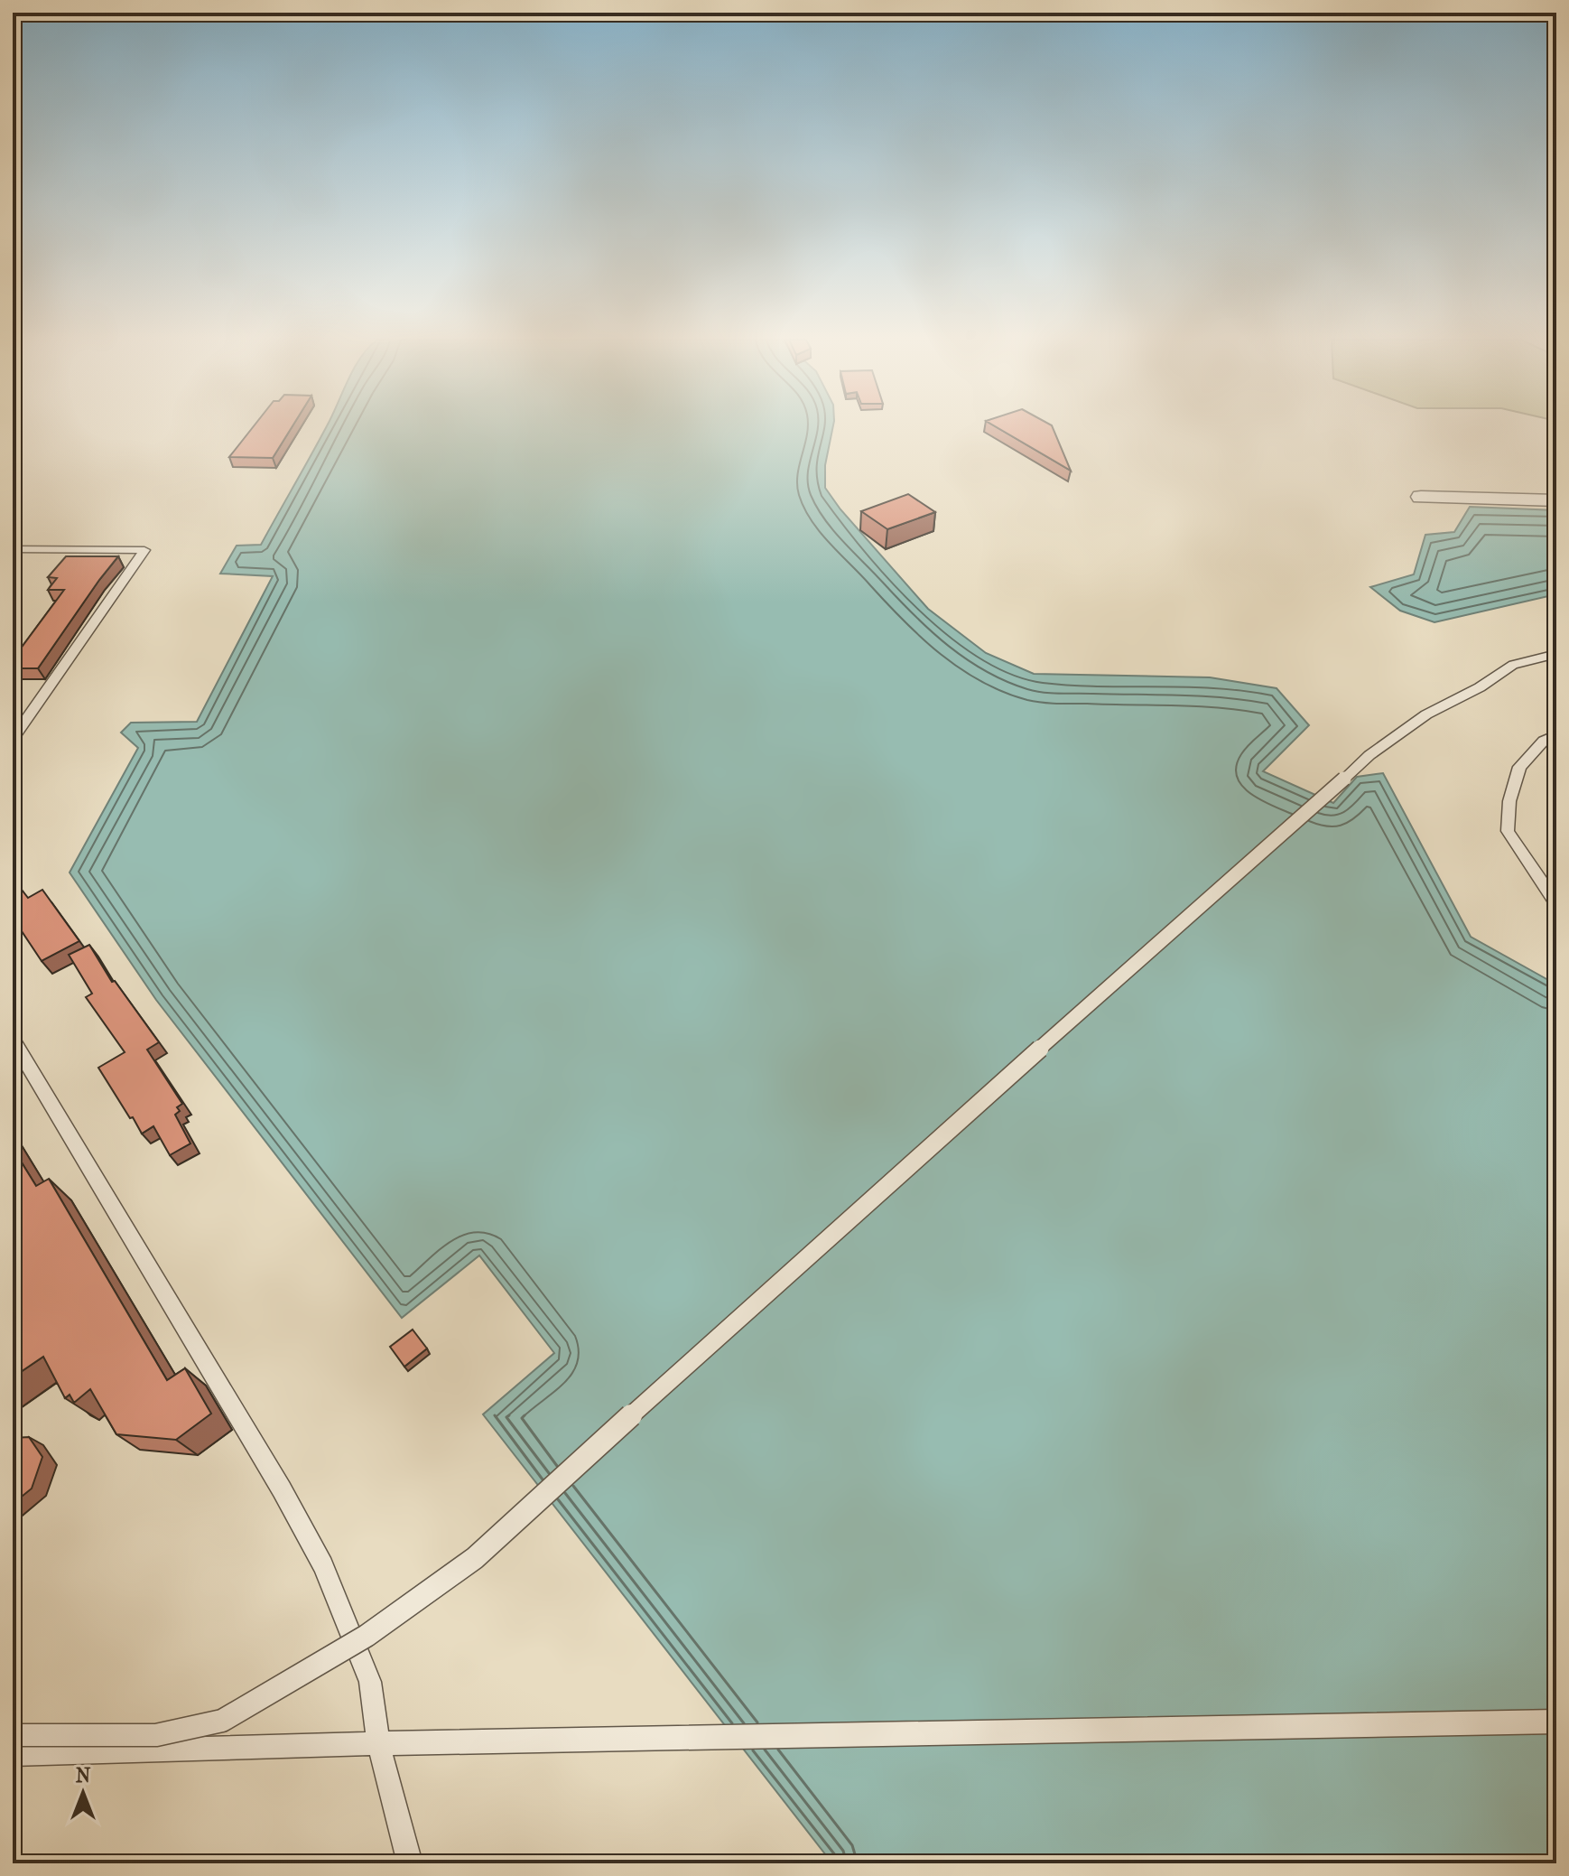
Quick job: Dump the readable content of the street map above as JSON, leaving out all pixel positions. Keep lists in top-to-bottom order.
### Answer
{
  "north": "top"
}
